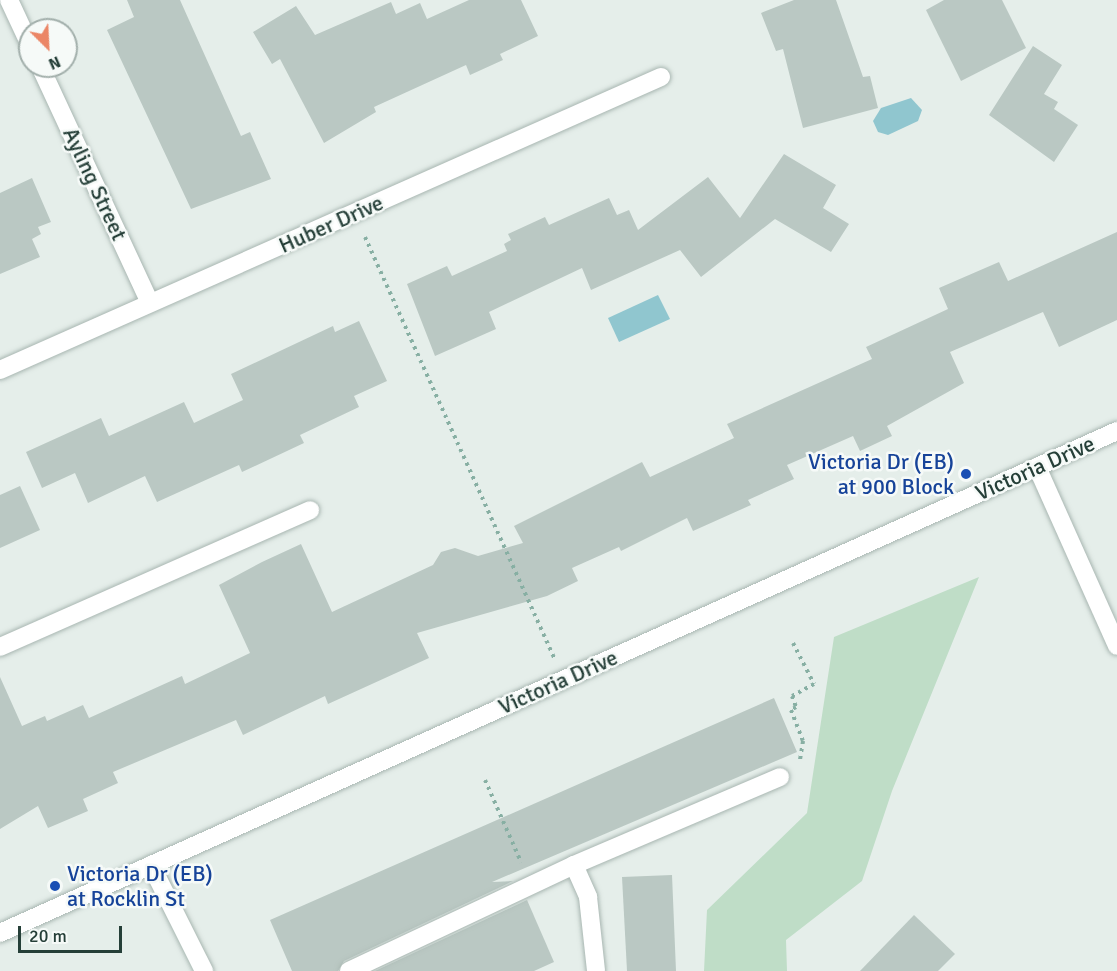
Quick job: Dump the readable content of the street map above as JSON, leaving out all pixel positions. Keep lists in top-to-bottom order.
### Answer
{
  "streets": {
    "street": ["Ayling Street", "Huber Drive", "Victoria Drive"]
  },
  "crossings": [
    ["Ayling Street", "Huber Drive"]
  ],
  "places": ["Victoria Dr (EB) at 900 Block", "Victoria Dr (EB) at Rocklin St"],
  "scale_bar": "20 m",
  "north": "bottom right"
}
